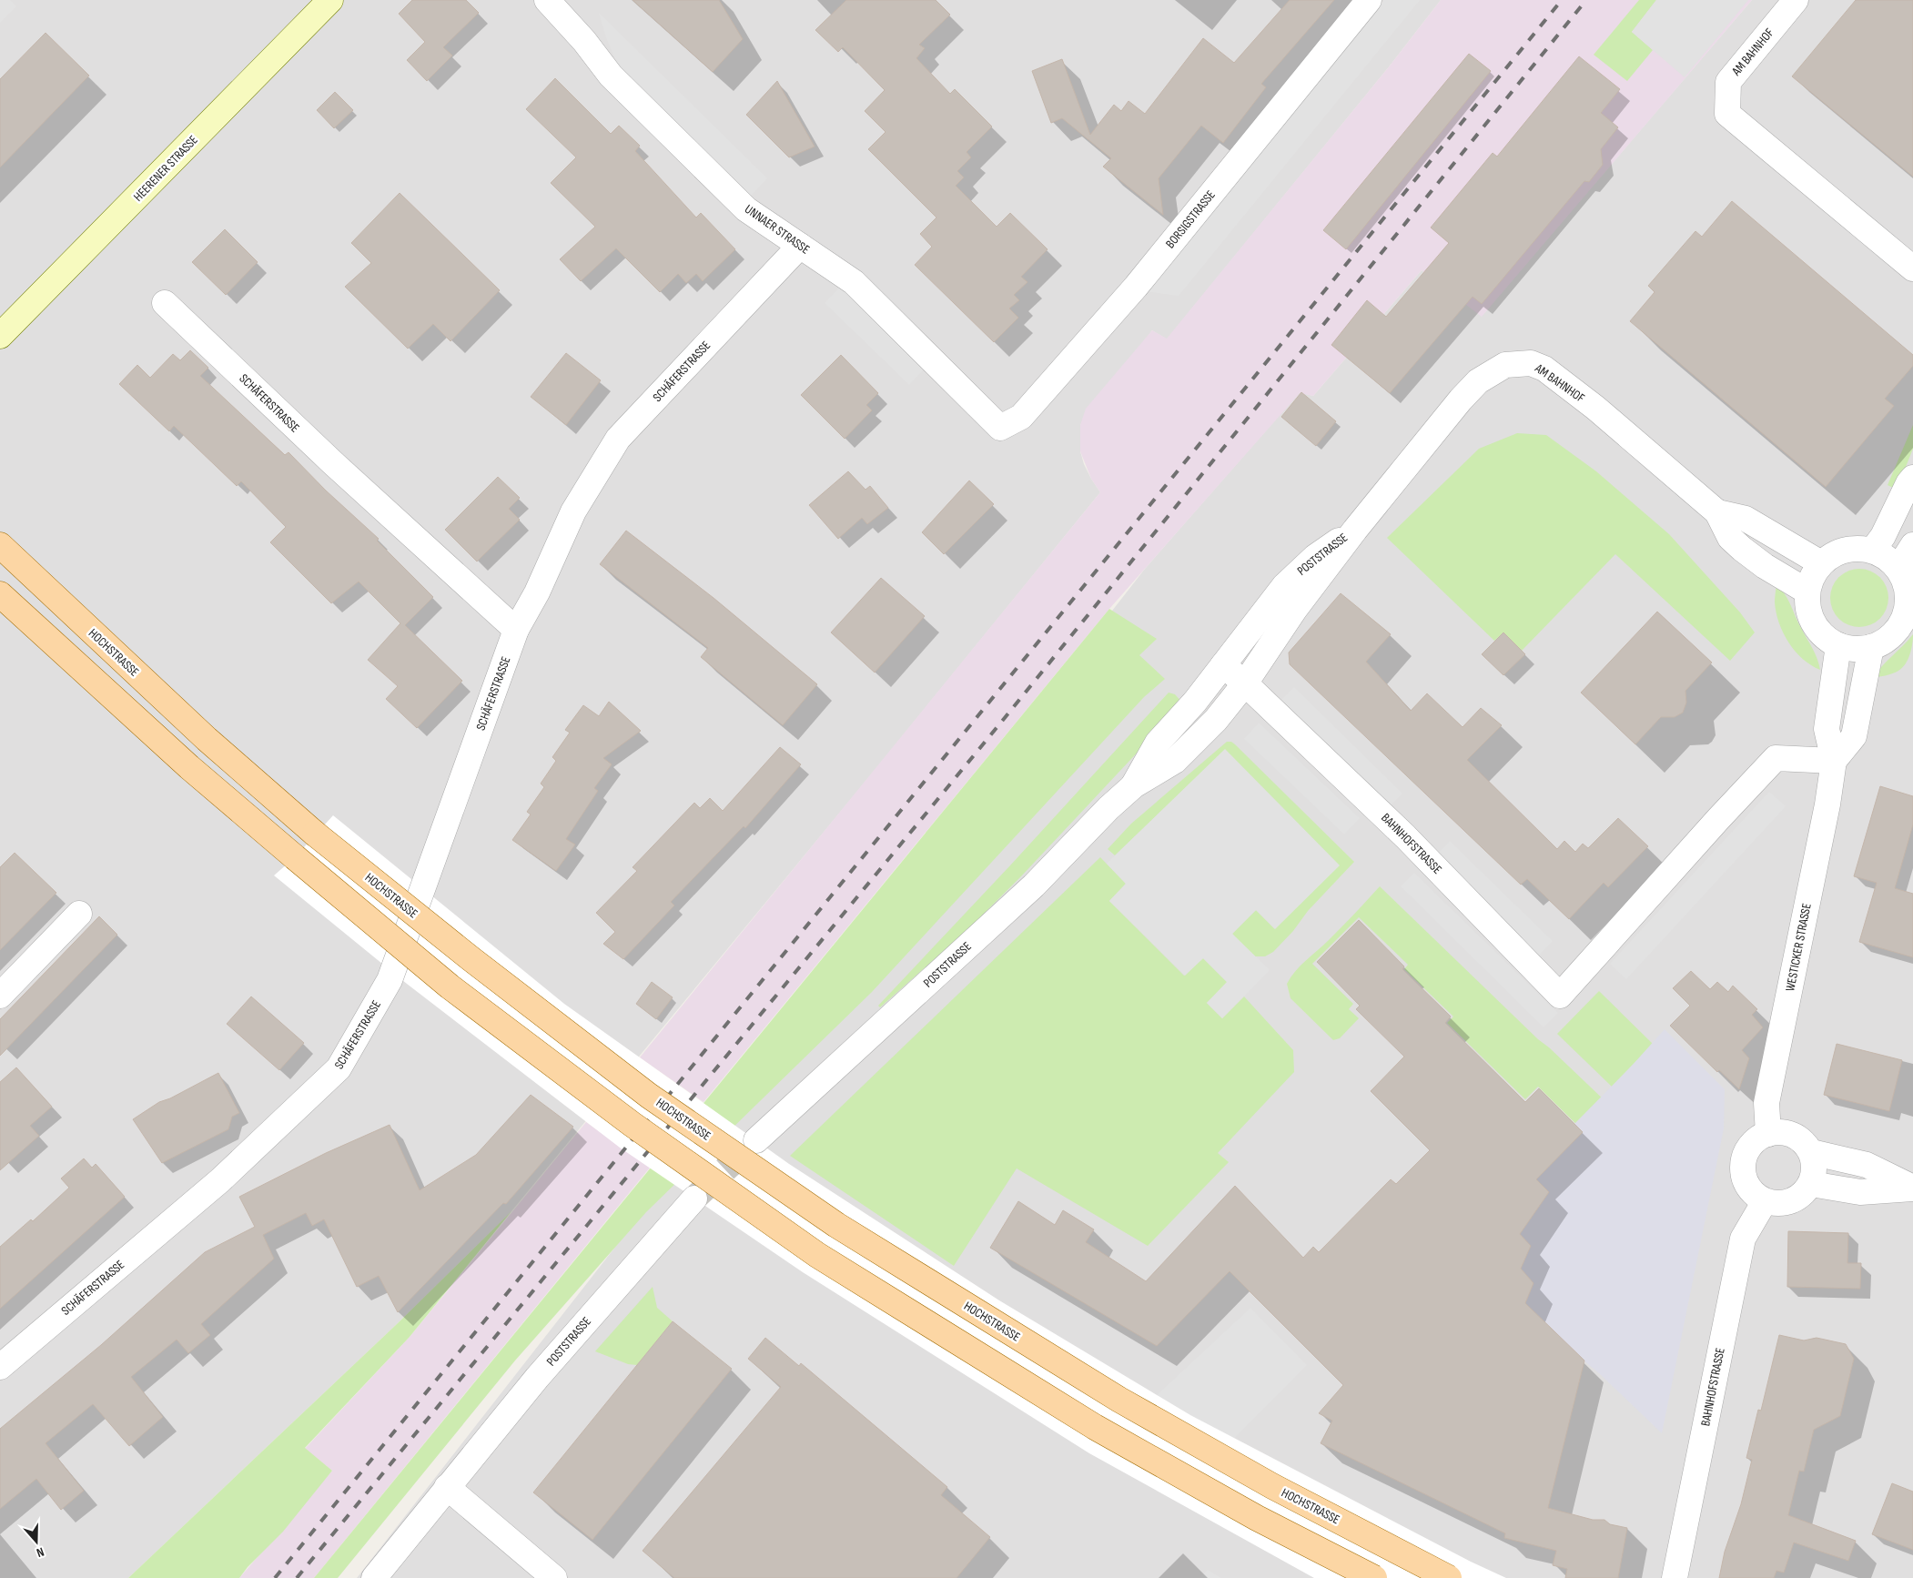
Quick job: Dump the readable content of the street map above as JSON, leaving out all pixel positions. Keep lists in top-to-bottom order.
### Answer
{
  "streets": {
    "main road": ["HEERENER STRASSE", "HOCHSTRASSE"],
    "street": [
      "AM BAHNHOF",
      "BORSIGSTRASSE",
      "UNNAER STRASSE",
      "SCHÄFERSTRASSE",
      "POSTSTRASSE",
      "BAHNHOFSTRASSE",
      "WESTICKER STRASSE"
    ]
  },
  "crossings": [
    ["AM BAHNHOF", "POSTSTRASSE"],
    ["AM BAHNHOF", "WESTICKER STRASSE"],
    ["BORSIGSTRASSE", "UNNAER STRASSE"],
    ["UNNAER STRASSE", "SCHÄFERSTRASSE"],
    ["POSTSTRASSE", "BAHNHOFSTRASSE"],
    ["BAHNHOFSTRASSE", "WESTICKER STRASSE"]
  ],
  "north": "bottom"
}
